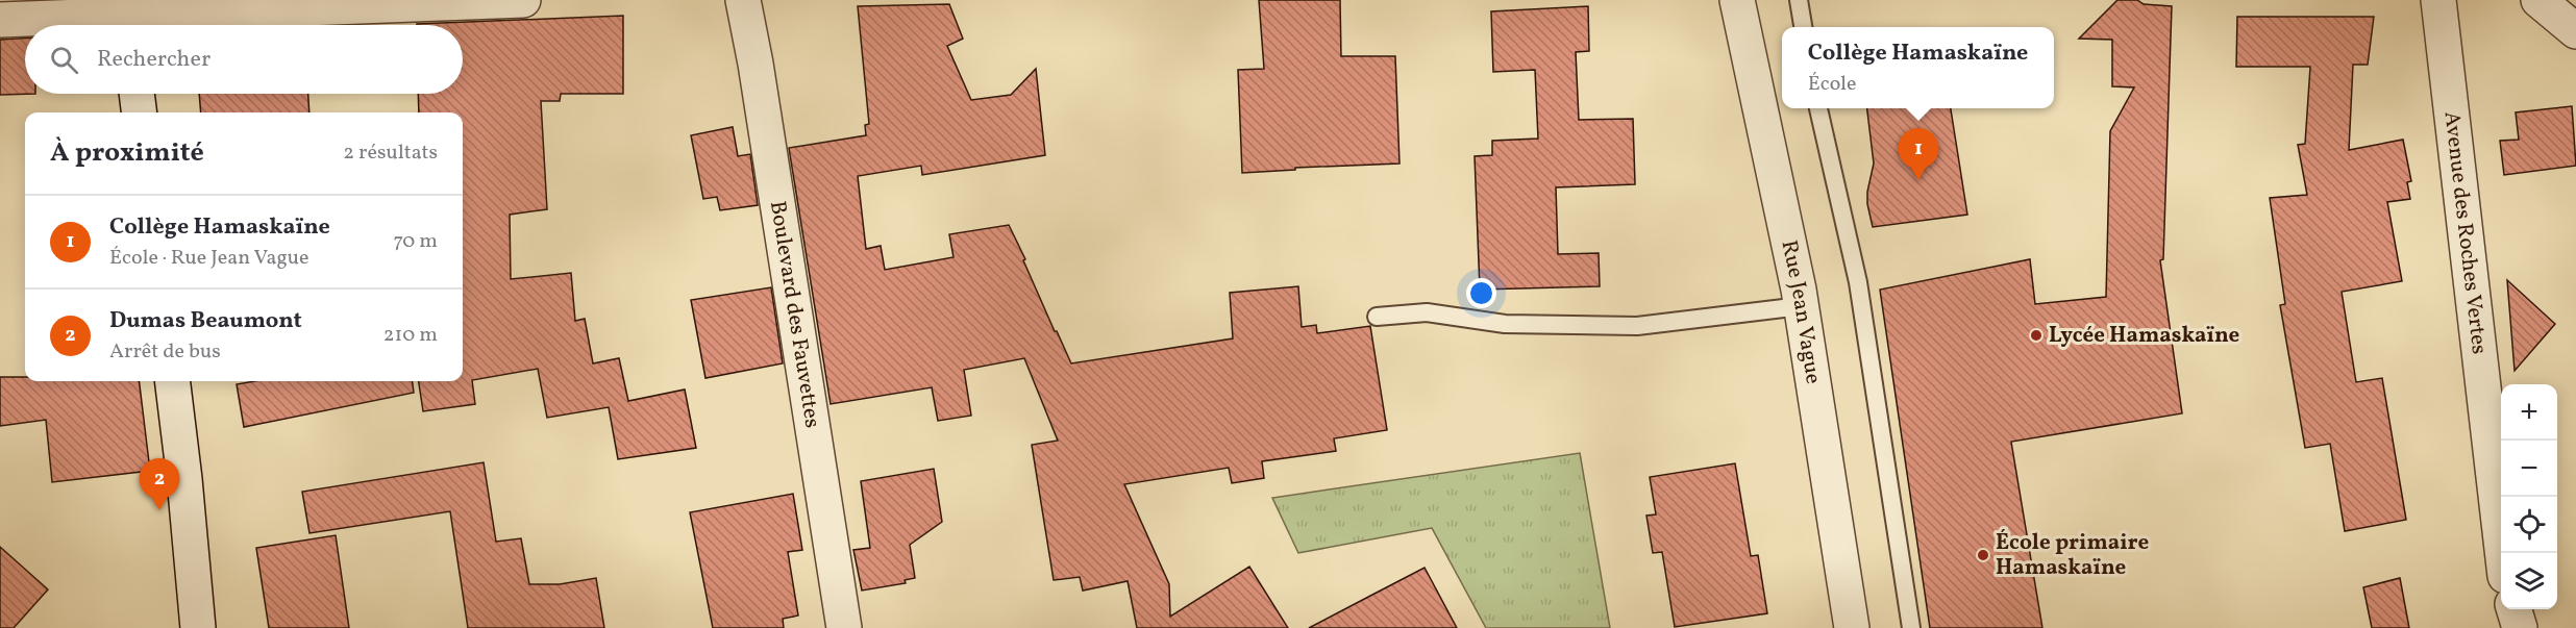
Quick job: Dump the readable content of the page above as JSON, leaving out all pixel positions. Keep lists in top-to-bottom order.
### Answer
{
  "streets": {
    "street": ["Avenue des Roches Vertes", "Rue Jean Vague", "Boulevard des Fauvettes"]
  },
  "places": ["Lycée Hamaskaïne", "École primaire Hamaskaïne"],
  "page": {
    "search": "Rechercher",
    "popup": ["Collège Hamaskaïne", "École"],
    "heading": ["À proximité", "2 résultats"],
    "pins": ["1", "2"],
    "list": [
      {
        "mark": "1",
        "name": "Collège Hamaskaïne",
        "note": "École · Rue Jean Vague",
        "value": "70 m"
      },
      {
        "mark": "2",
        "name": "Dumas Beaumont",
        "note": "Arrêt de bus",
        "value": "210 m"
      }
    ],
    "map_buttons": ["+", "−"]
  }
}
